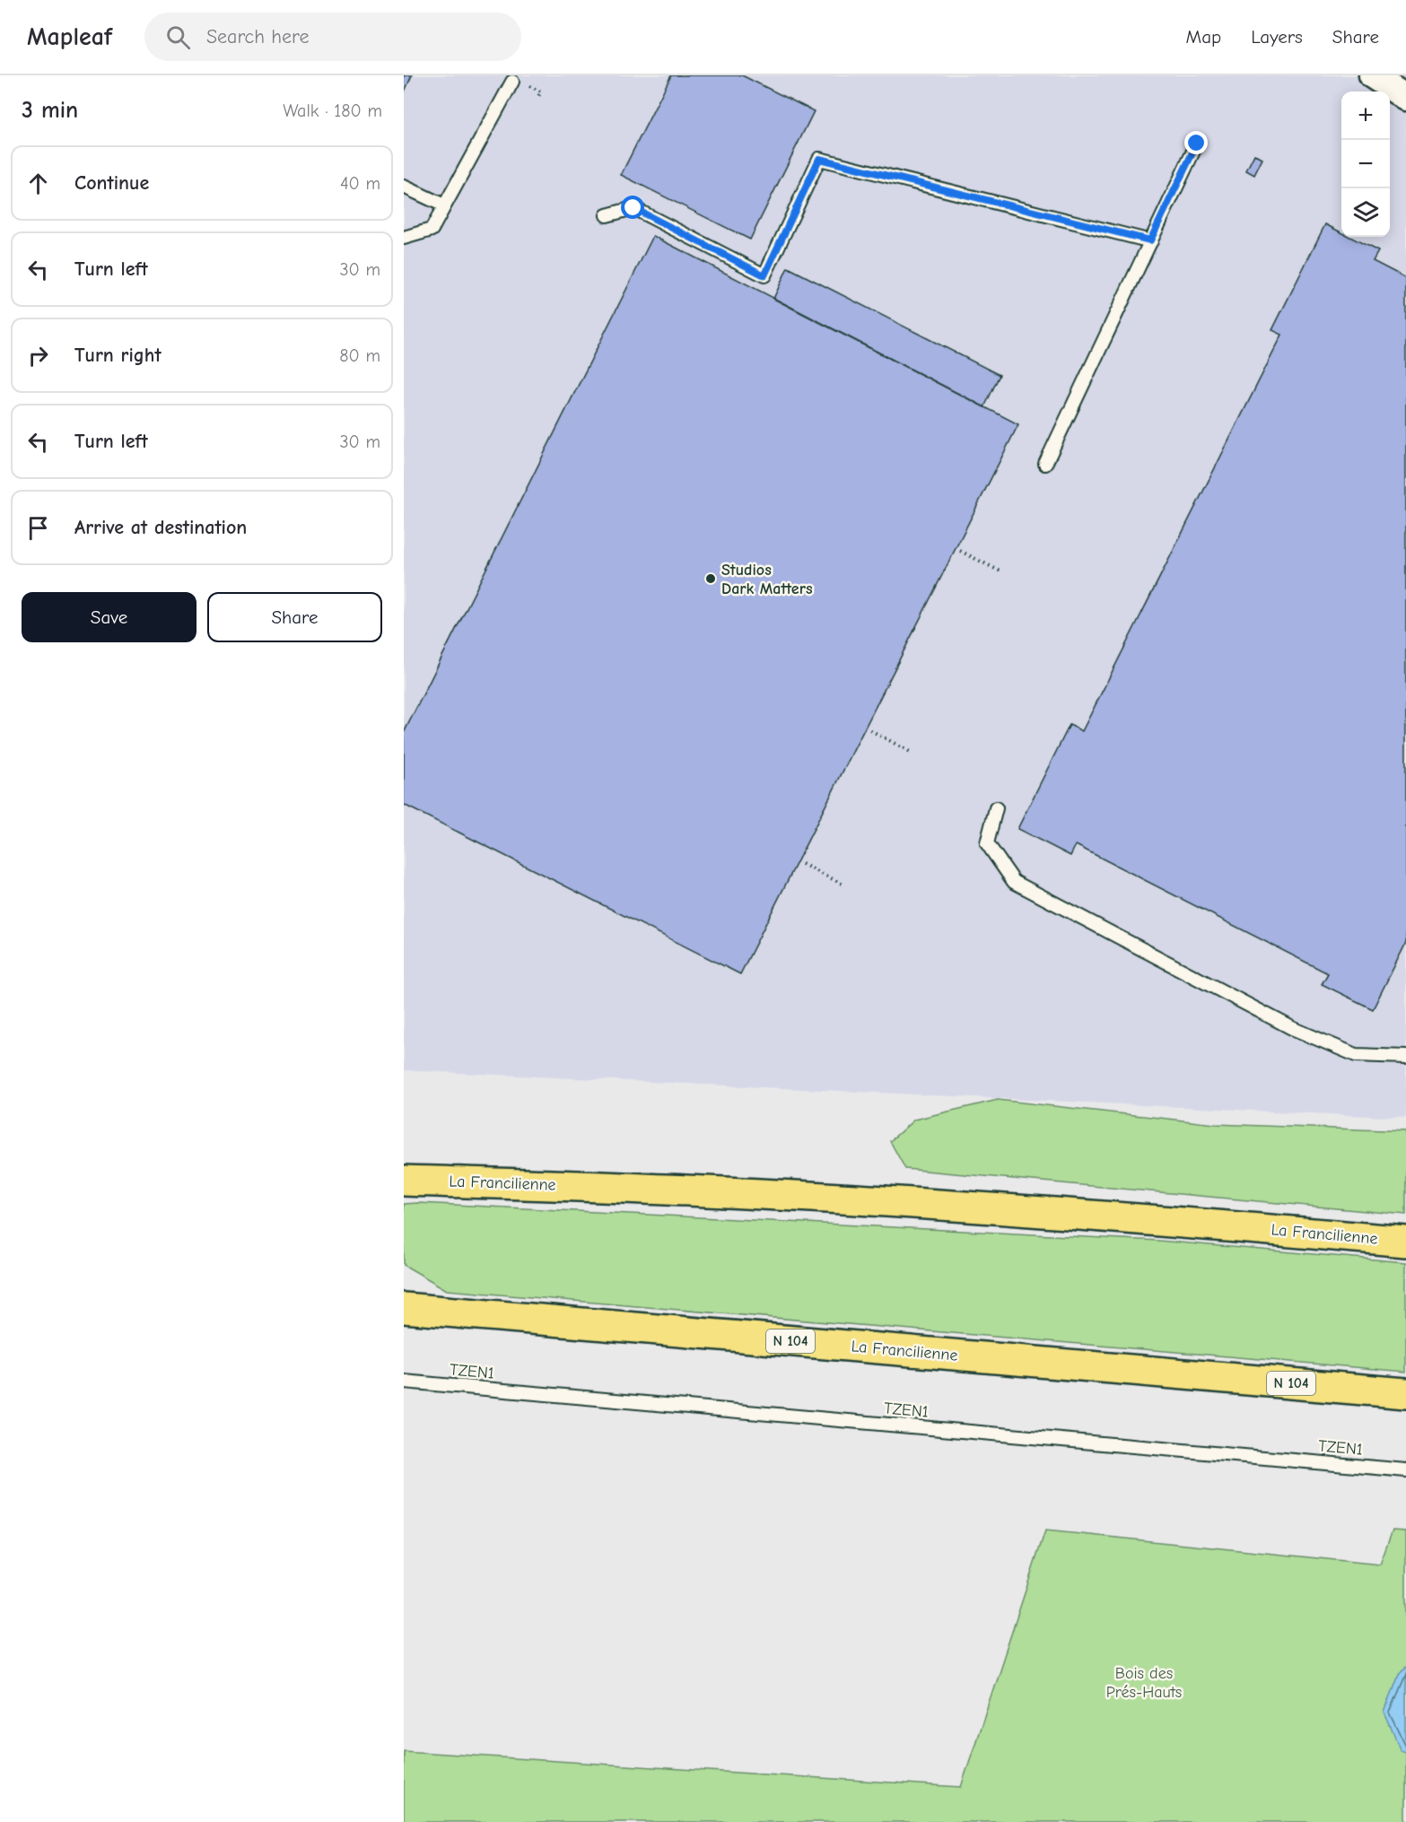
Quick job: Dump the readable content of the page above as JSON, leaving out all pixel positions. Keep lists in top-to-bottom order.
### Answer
{
  "streets": {
    "highway": ["La Francilienne", "N 104"],
    "lane": ["TZEN1"]
  },
  "parks": ["Bois des Prés-Hauts"],
  "places": ["Studios Dark Matters"],
  "page": {
    "header": "Mapleaf",
    "search": "Search here",
    "nav": ["Map", "Layers", "Share"],
    "heading": ["3 min", "Walk · 180 m"],
    "map_buttons": ["+", "−"],
    "list": [
      ["Continue", "40 m"],
      ["Turn left", "30 m"],
      ["Turn right", "80 m"],
      ["Turn left", "30 m"],
      "Arrive at destination"
    ],
    "buttons": ["Save", "Share"]
  }
}
